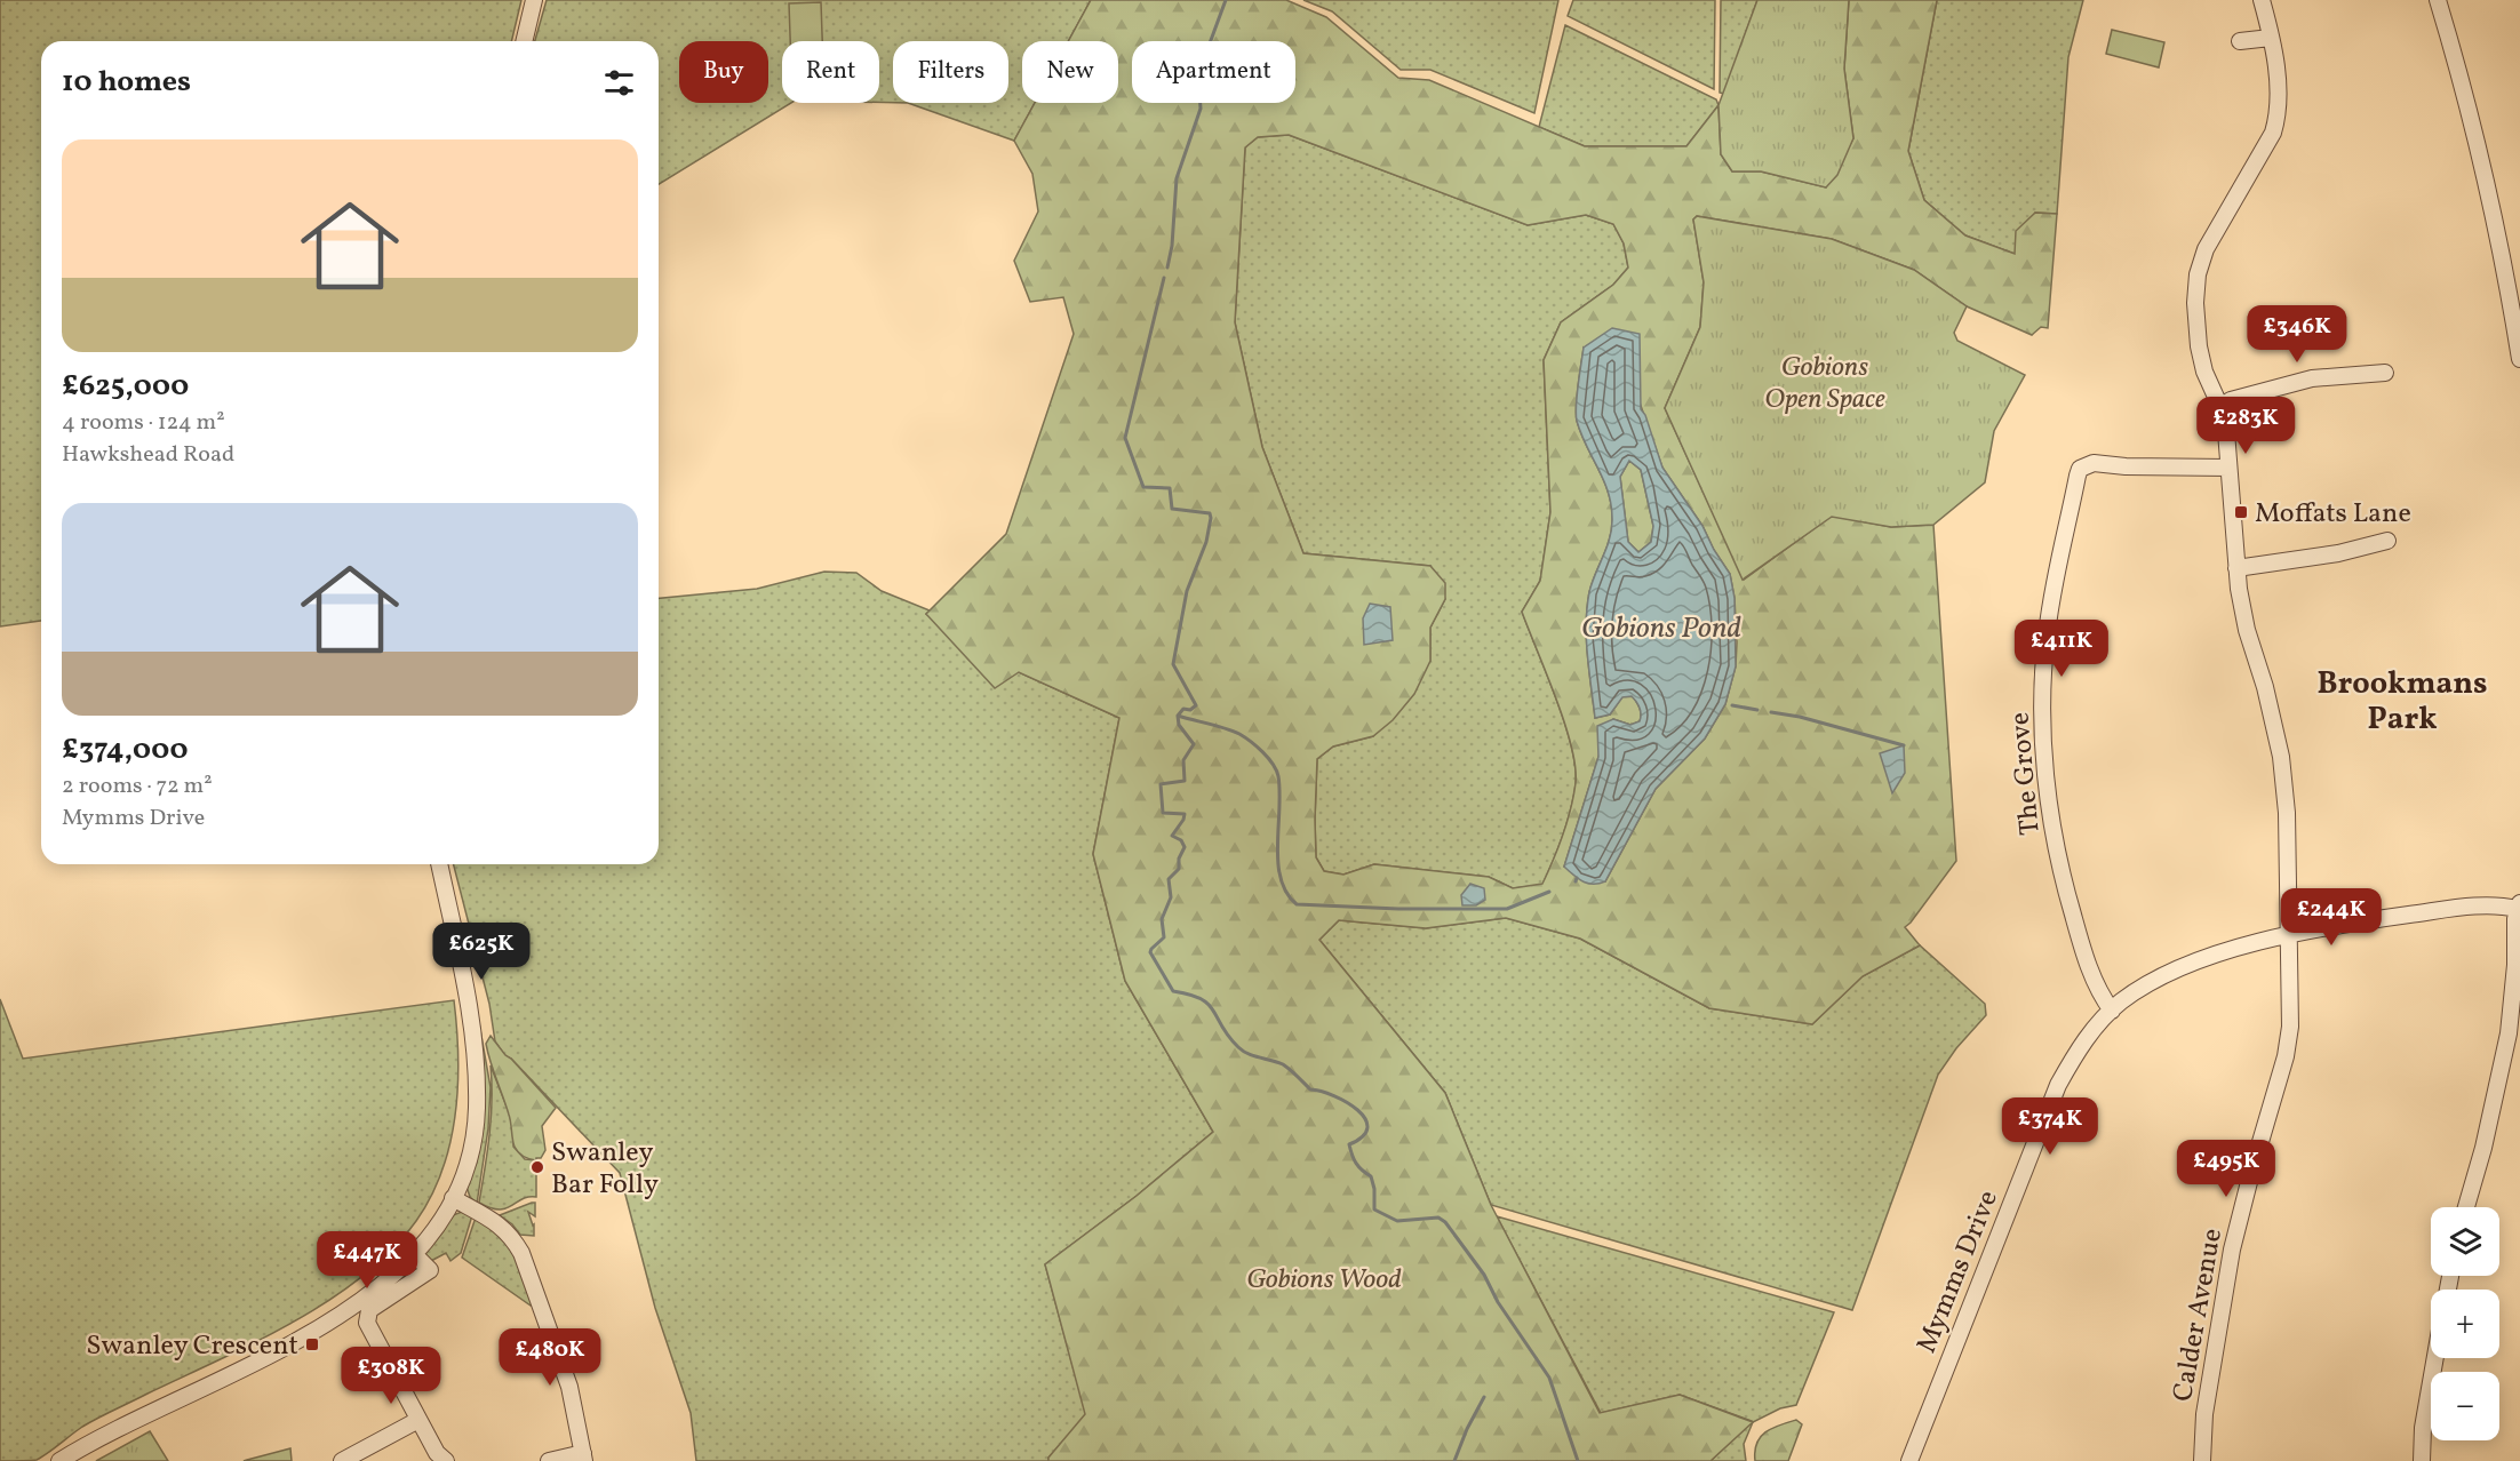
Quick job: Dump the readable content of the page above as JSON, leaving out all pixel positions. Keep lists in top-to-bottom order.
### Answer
{
  "streets": {
    "street": ["The Grove", "Mymms Drive", "Calder Avenue"]
  },
  "crossings": [
    ["The Grove", "Mymms Drive"],
    ["Mymms Drive", "Calder Avenue"]
  ],
  "districts": ["Brookmans Park"],
  "water": ["Gobions Pond"],
  "parks": ["Gobions Open Space", "Gobions Wood"],
  "places": {
    "transit": ["Moffats Lane", "Swanley Crescent"],
    "other": ["Swanley Bar Folly"]
  },
  "page": {
    "chip": [
      "Buy",
      "Rent",
      "Filters",
      "New",
      "Apartment"
    ],
    "heading": "10 homes",
    "list": [
      {
        "name": "£625,000",
        "note": "4 rooms · 124 m² · Hawkshead Road"
      },
      {
        "name": "£374,000",
        "note": "2 rooms · 72 m² · Mymms Drive"
      }
    ],
    "price": [
      "£346K",
      "£283K",
      "£411K",
      "£244K",
      "£625K",
      "£374K",
      "£495K",
      "£447K",
      "£480K",
      "£308K"
    ],
    "map_buttons": ["+", "−"]
  }
}
